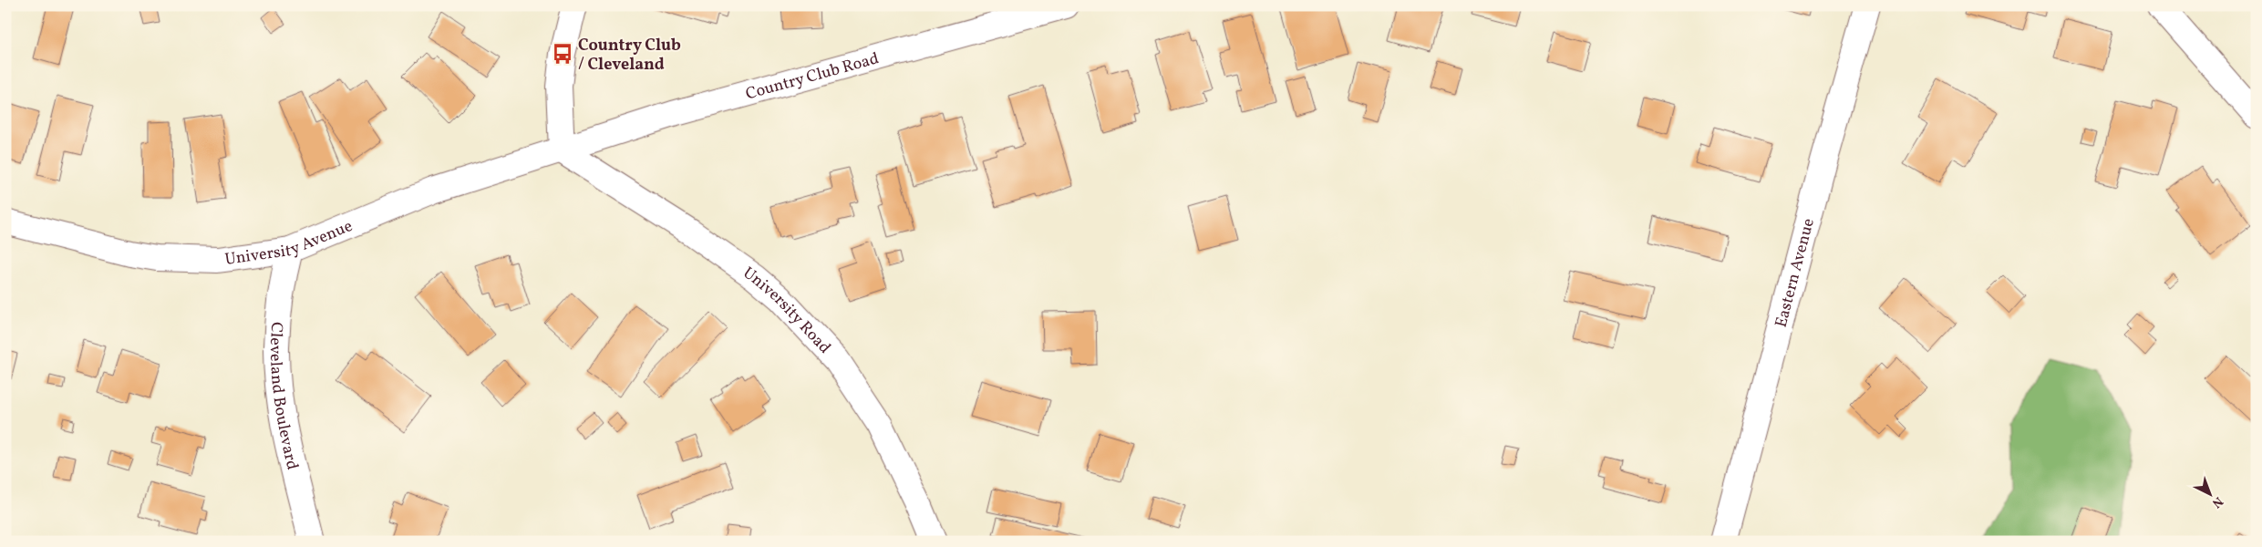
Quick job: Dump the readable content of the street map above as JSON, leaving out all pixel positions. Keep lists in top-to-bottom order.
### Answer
{
  "streets": {
    "street": [
      "Country Club Road",
      "University Avenue",
      "Eastern Avenue",
      "University Road",
      "Cleveland Boulevard"
    ]
  },
  "crossings": [
    ["Country Club Road", "University Avenue"],
    ["Country Club Road", "University Road"],
    ["University Avenue", "University Road"],
    ["University Avenue", "Cleveland Boulevard"]
  ],
  "places": {
    "bus stop": ["Country Club / Cleveland"]
  },
  "north": "bottom right"
}
